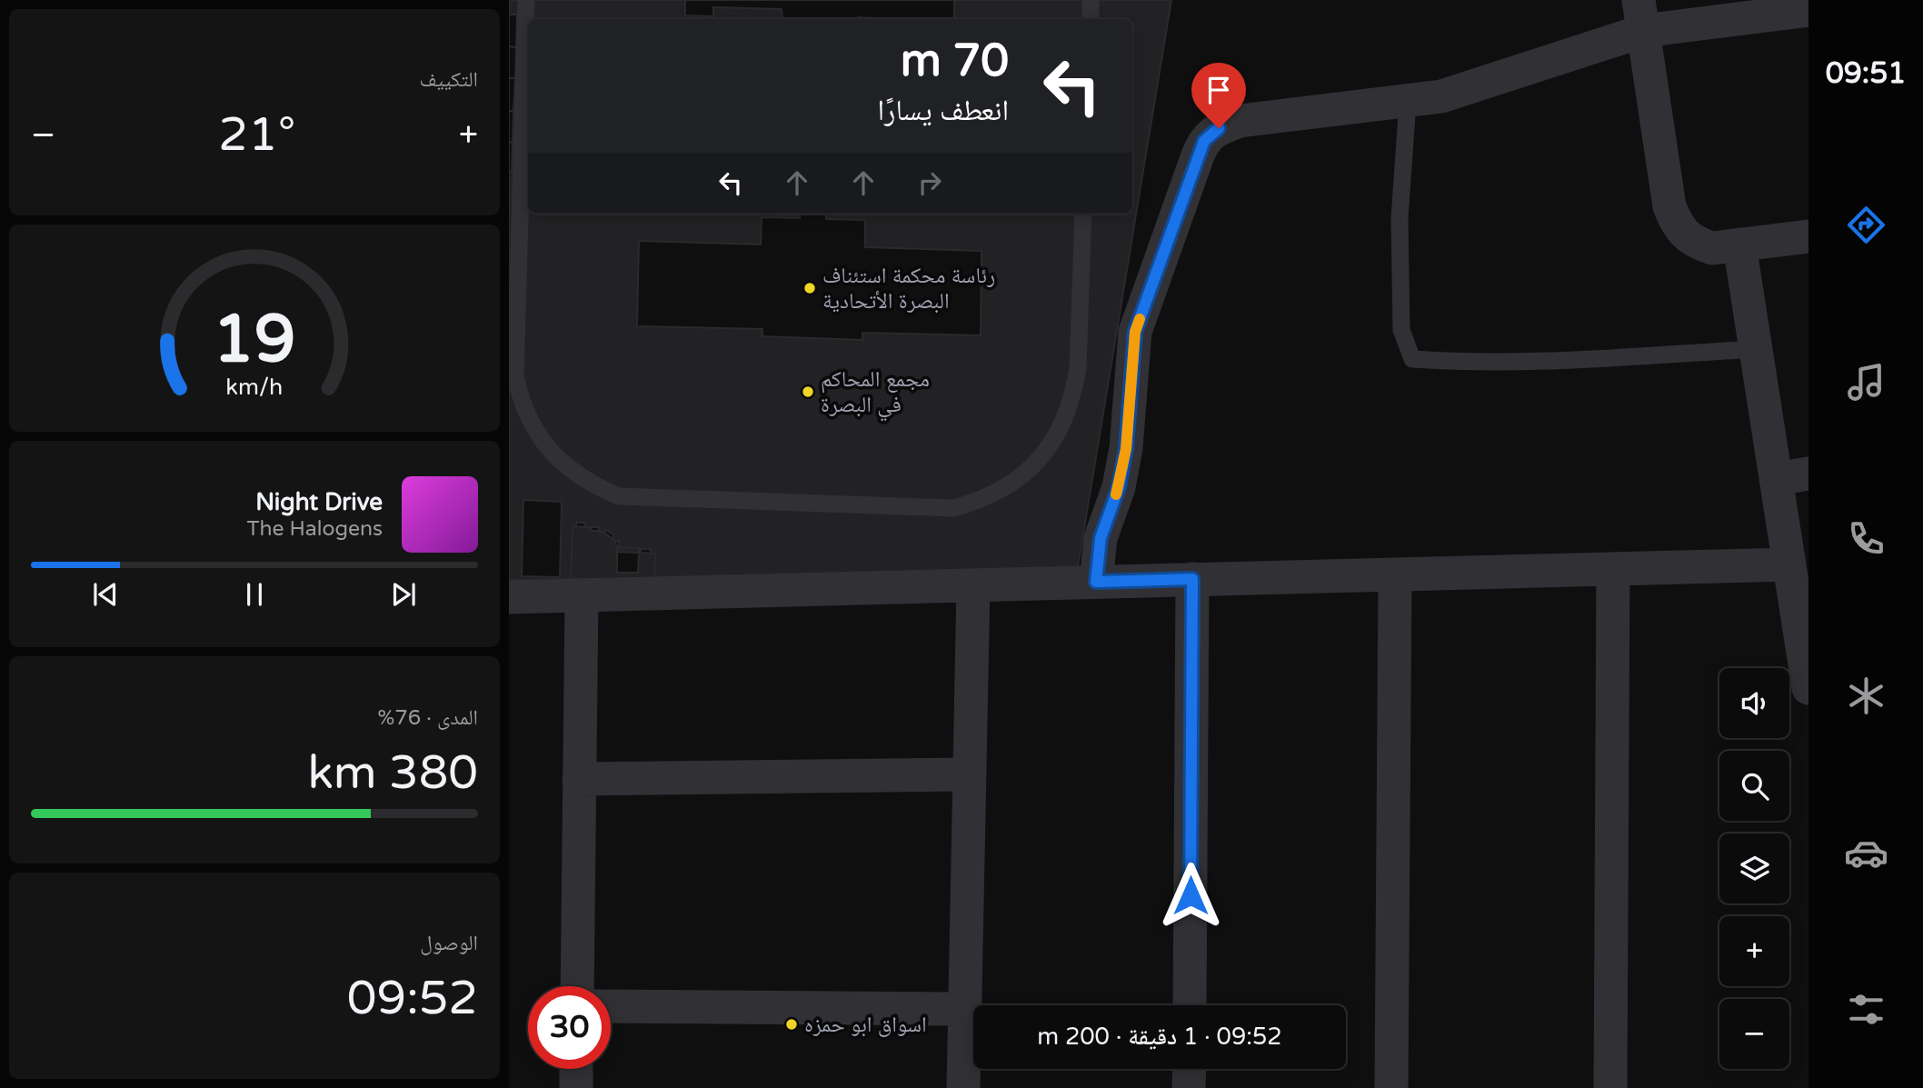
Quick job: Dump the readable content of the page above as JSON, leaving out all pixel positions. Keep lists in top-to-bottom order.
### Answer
{
  "places": ["رئاسة محكمة استئناف البصرة الأتحادية", "مجمع المحاكم في البصرة", "اسواق ابو حمزه"],
  "page": {
    "tabs": "09:51",
    "tile": [
      "التكييف",
      ["المدى · 76%", "380 km"],
      ["الوصول", "09:52"]
    ],
    "turn": ["70 m", "انعطف يسارًا"],
    "heat": ["−", "21°", "+"],
    "song": ["Night Drive", "The Halogens"],
    "map_buttons": ["+", "−"],
    "limit": "30",
    "trip": "09:52 · 1 دقيقة · 200 m",
    "gauge": ["19", "km/h"]
  }
}
